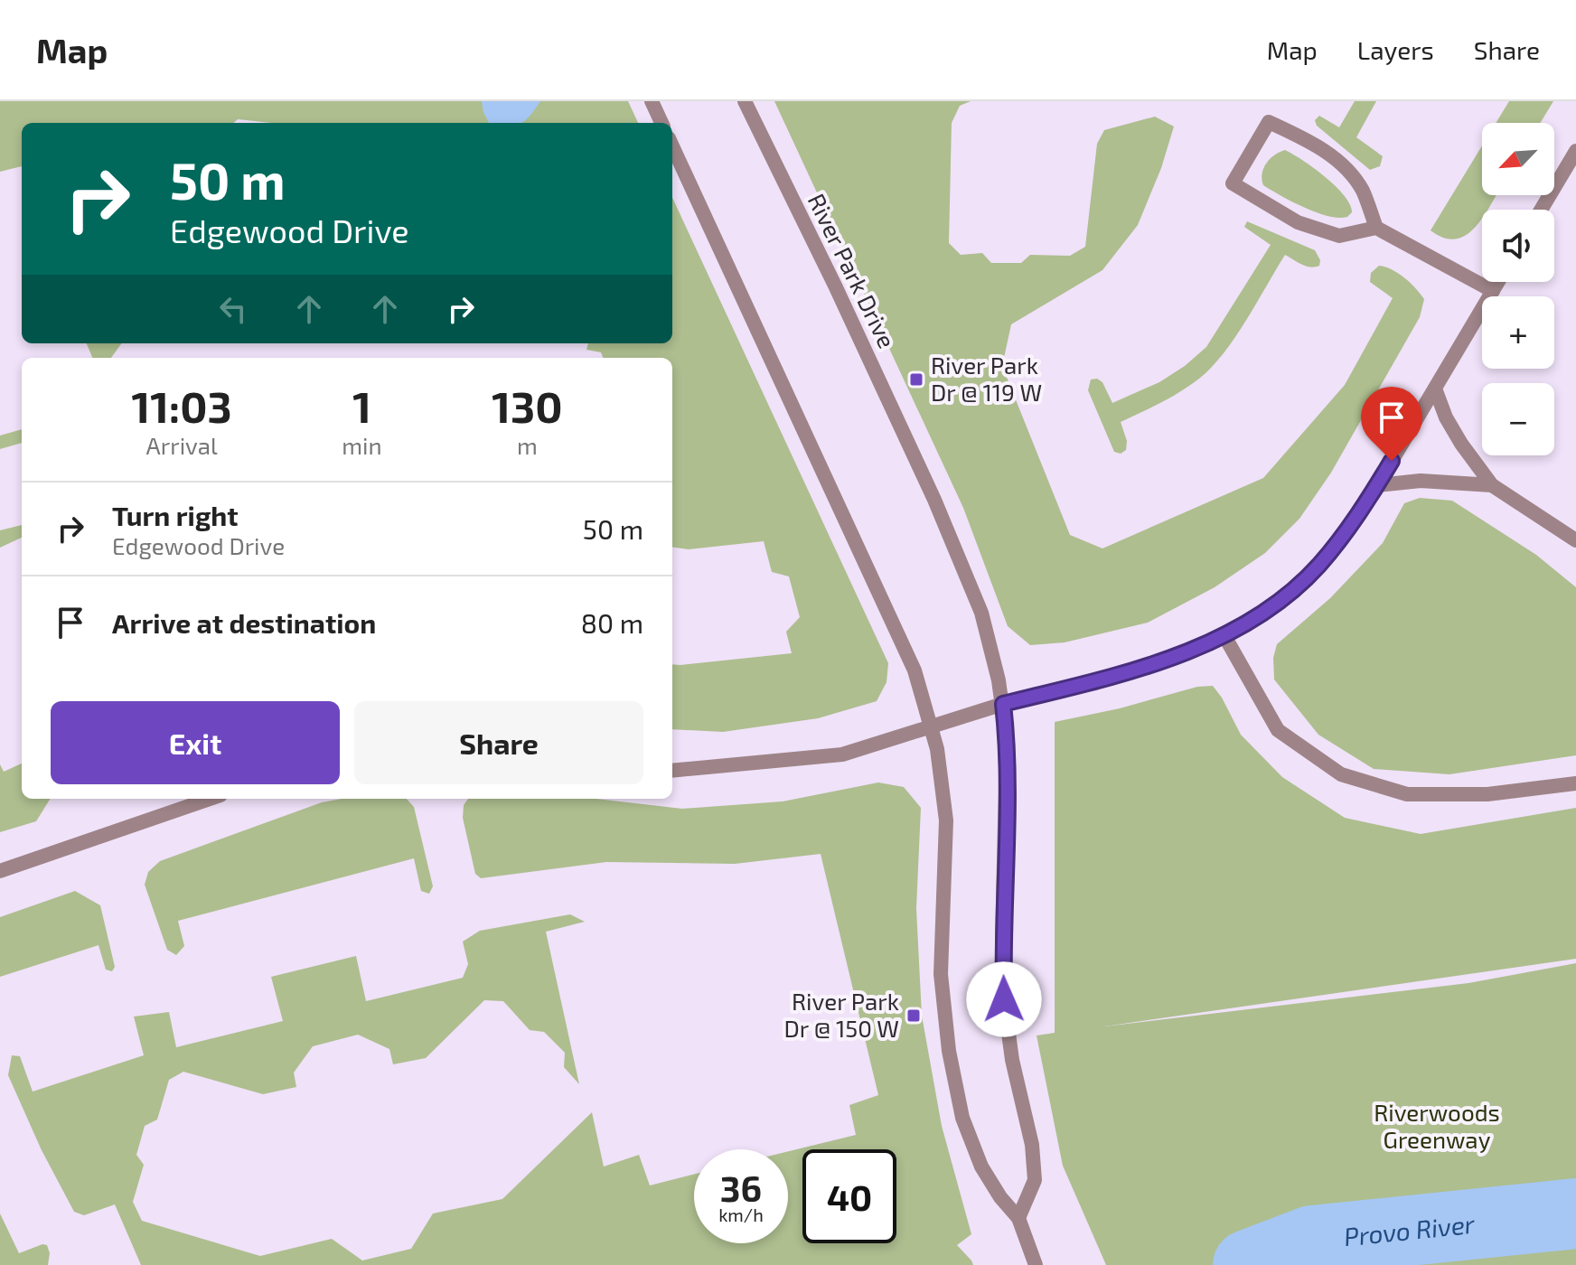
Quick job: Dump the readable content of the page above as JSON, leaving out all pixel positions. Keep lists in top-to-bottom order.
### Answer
{
  "streets": {
    "street": ["River Park Drive"]
  },
  "water": ["Provo River"],
  "parks": ["Riverwoods Greenway"],
  "places": {
    "transit": ["River Park Dr @ 119 W", "River Park Dr @ 150 W"]
  },
  "north": "bottom left",
  "page": {
    "header": "Map",
    "nav": ["Map", "Layers", "Share"],
    "map_buttons": ["+", "−"],
    "turn": ["50 m", "Edgewood Drive"],
    "eta": [
      "11:03",
      "Arrival",
      "1",
      "min",
      "130",
      "m"
    ],
    "list": [
      {
        "name": "Turn right",
        "note": "Edgewood Drive",
        "value": "50 m"
      },
      {
        "name": "Arrive at destination",
        "value": "80 m"
      }
    ],
    "buttons": ["Exit", "Share"],
    "speed": "36 km/h",
    "limit": "40"
  }
}
